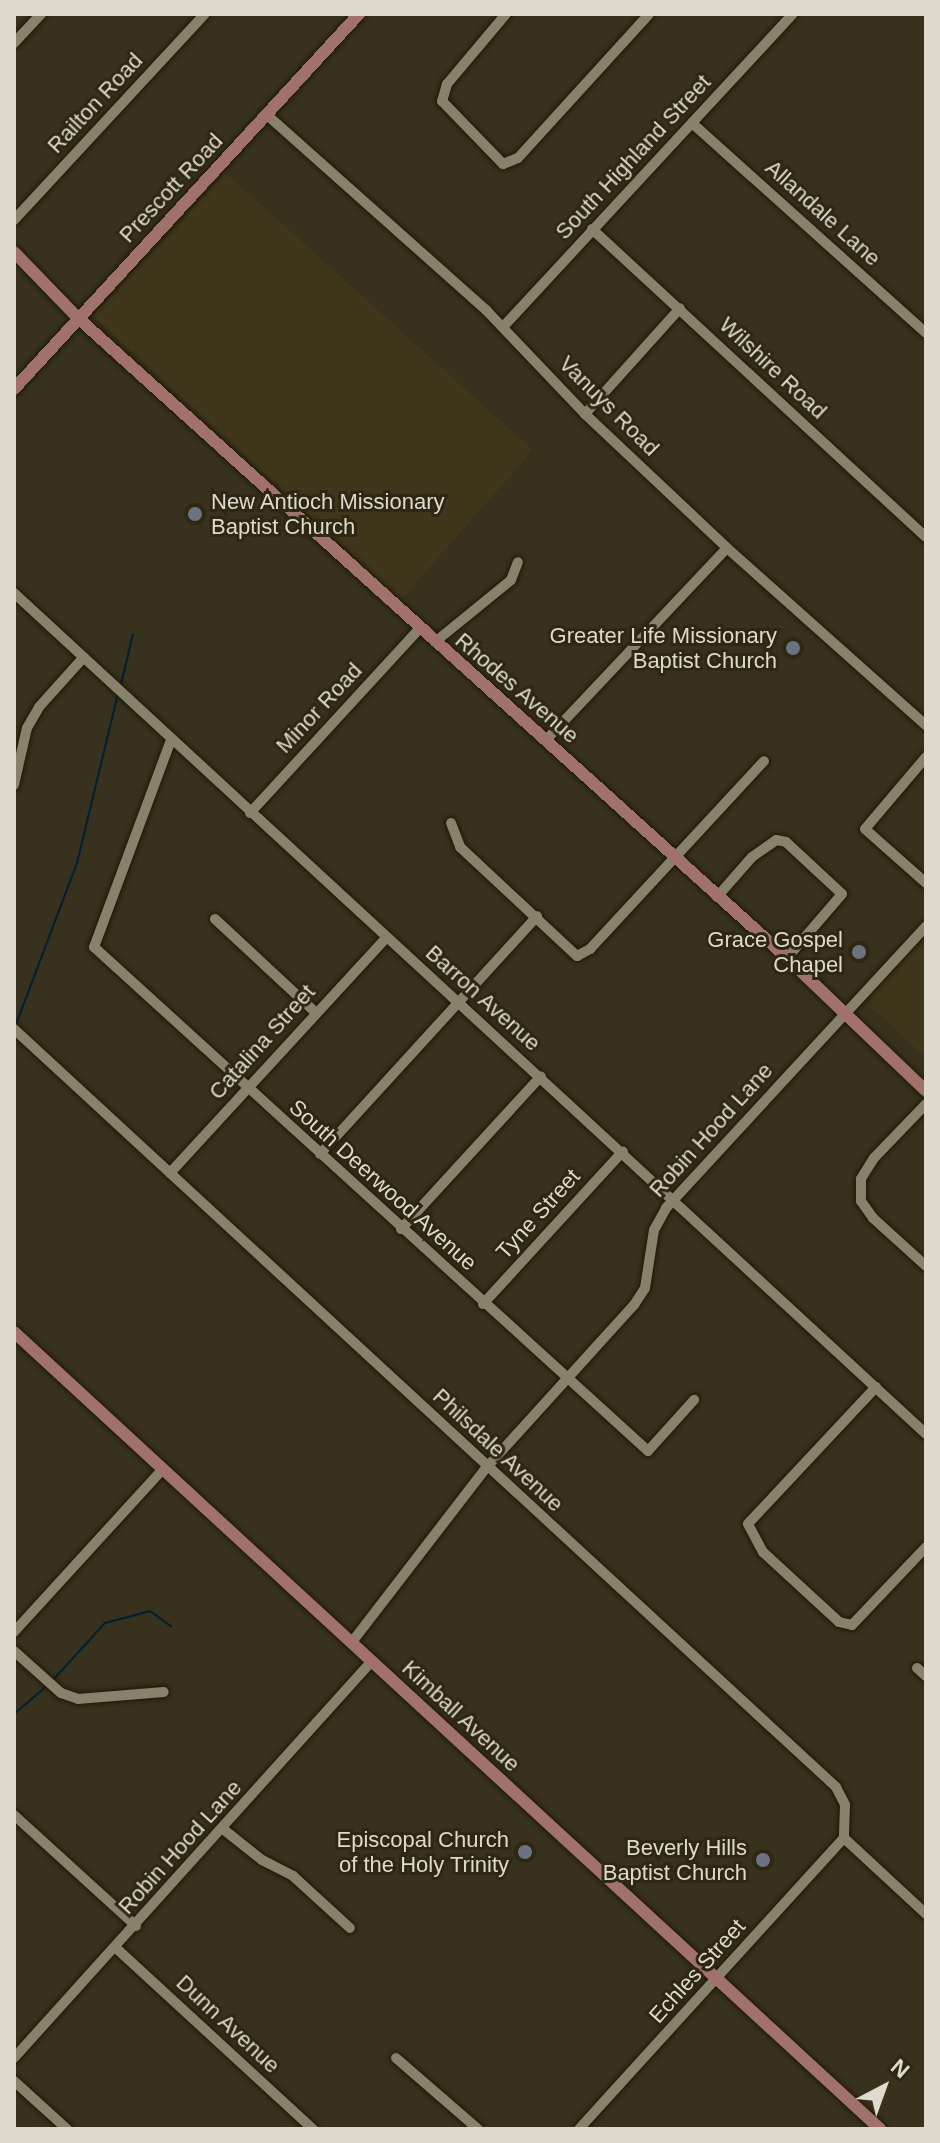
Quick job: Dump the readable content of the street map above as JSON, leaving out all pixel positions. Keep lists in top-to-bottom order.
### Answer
{
  "streets": {
    "main road": ["Prescott Road", "Rhodes Avenue", "Kimball Avenue"],
    "street": [
      "Railton Road",
      "South Highland Street",
      "Allandale Lane",
      "Wilshire Road",
      "Vanuys Road",
      "Minor Road",
      "Barron Avenue",
      "Catalina Street",
      "Robin Hood Lane",
      "South Deerwood Avenue",
      "Tyne Street",
      "Philsdale Avenue",
      "Echles Street",
      "Dunn Avenue"
    ]
  },
  "crossings": [
    ["South Highland Street", "Allandale Lane"],
    ["South Highland Street", "Wilshire Road"],
    ["South Highland Street", "Vanuys Road"],
    ["Prescott Road", "Vanuys Road"],
    ["Prescott Road", "Rhodes Avenue"],
    ["Rhodes Avenue", "Minor Road"],
    ["Rhodes Avenue", "Robin Hood Lane"],
    ["Minor Road", "Barron Avenue"],
    ["Barron Avenue", "Catalina Street"],
    ["Barron Avenue", "Robin Hood Lane"],
    ["Barron Avenue", "South Deerwood Avenue"],
    ["Barron Avenue", "Tyne Street"],
    ["Catalina Street", "South Deerwood Avenue"],
    ["Catalina Street", "Philsdale Avenue"],
    ["Robin Hood Lane", "South Deerwood Avenue"],
    ["Robin Hood Lane", "Philsdale Avenue"],
    ["Robin Hood Lane", "Kimball Avenue"],
    ["Robin Hood Lane", "Dunn Avenue"],
    ["South Deerwood Avenue", "Tyne Street"],
    ["Philsdale Avenue", "Echles Street"],
    ["Kimball Avenue", "Echles Street"]
  ],
  "places": [
    "New Antioch Missionary Baptist Church",
    "Greater Life Missionary Baptist Church",
    "Grace Gospel Chapel",
    "Episcopal Church of the Holy Trinity",
    "Beverly Hills Baptist Church"
  ],
  "north": "top right"
}
